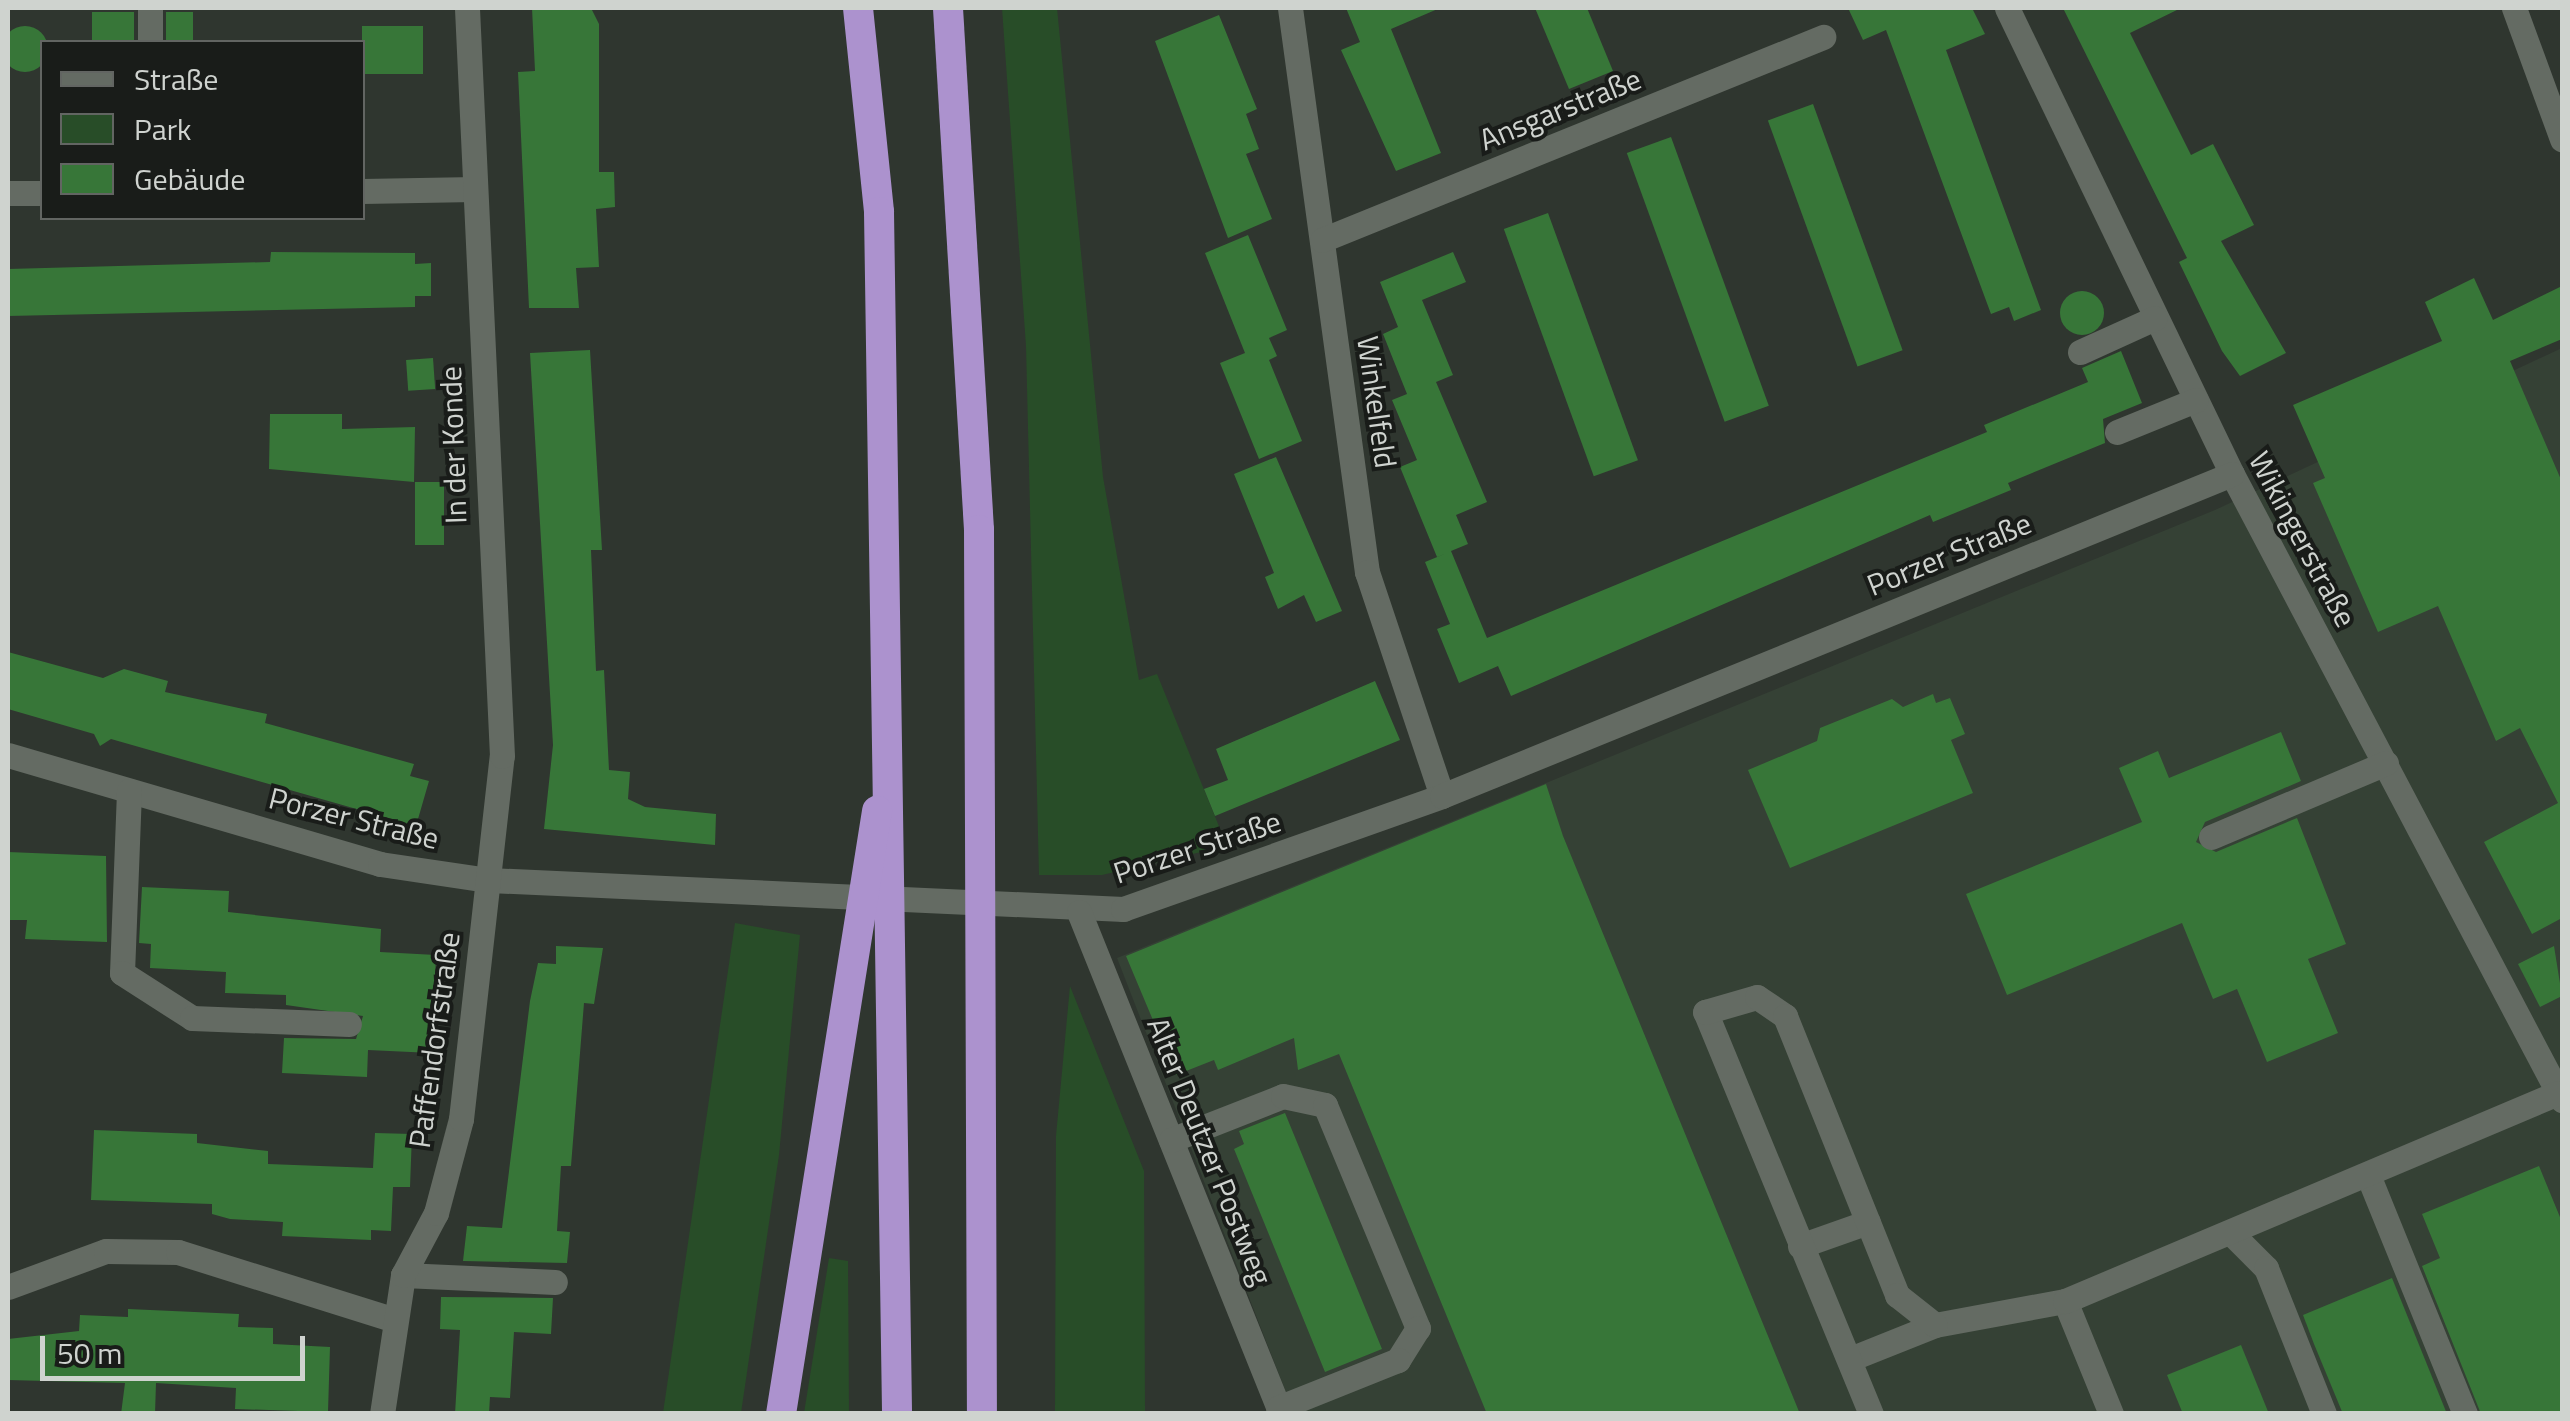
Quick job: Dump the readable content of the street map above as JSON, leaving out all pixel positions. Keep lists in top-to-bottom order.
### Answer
{
  "streets": {
    "street": [
      "Ansgarstraße",
      "Winkelfeld",
      "In der Konde",
      "Wikingerstraße",
      "Porzer Straße",
      "Paffendorfstraße",
      "Alter Deutzer Postweg"
    ]
  },
  "crossings": [
    ["Ansgarstraße", "Winkelfeld"],
    ["Winkelfeld", "Porzer Straße"],
    ["In der Konde", "Porzer Straße"],
    ["In der Konde", "Paffendorfstraße"],
    ["Wikingerstraße", "Porzer Straße"],
    ["Porzer Straße", "Paffendorfstraße"],
    ["Porzer Straße", "Alter Deutzer Postweg"]
  ],
  "legend": ["Straße", "Park", "Gebäude"],
  "scale_bar": "50 m"
}
